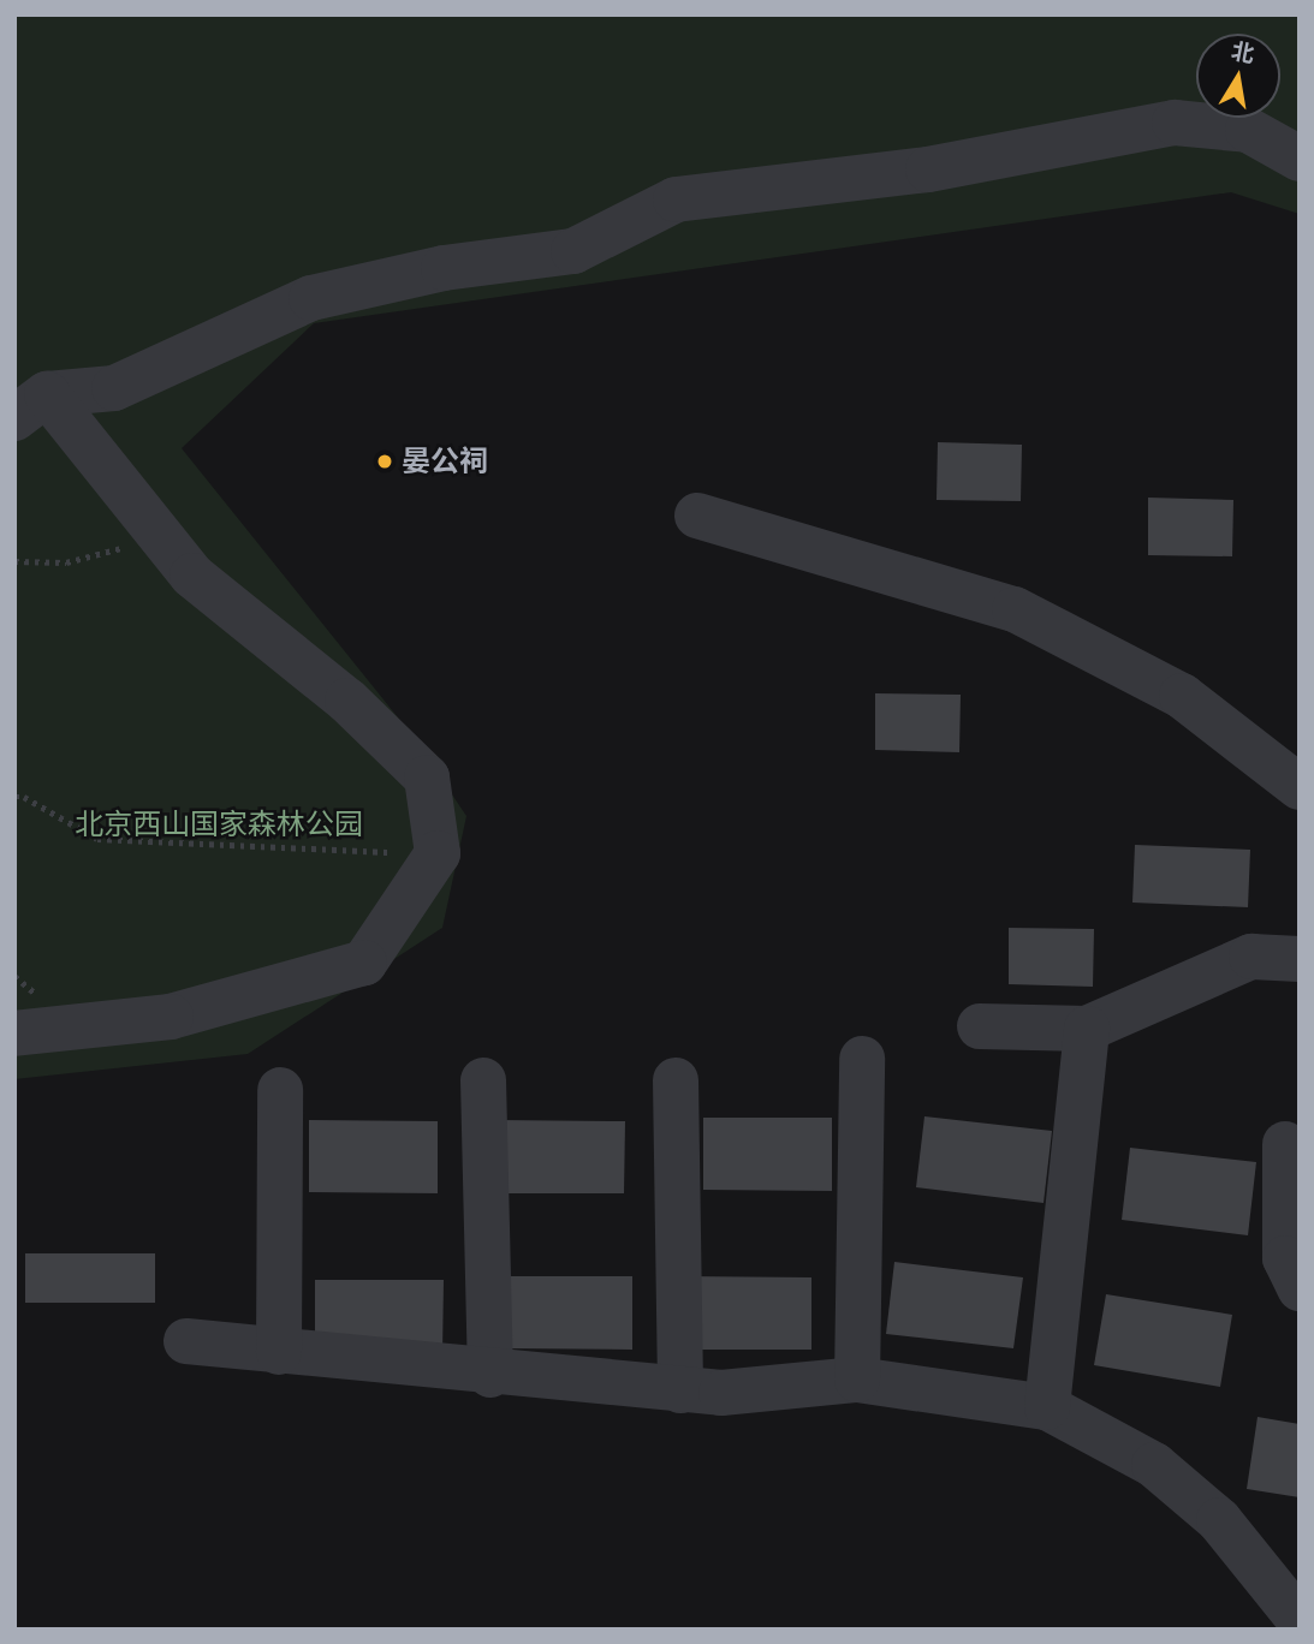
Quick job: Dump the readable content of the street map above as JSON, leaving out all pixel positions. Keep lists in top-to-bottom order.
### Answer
{
  "parks": ["北京西山国家森林公园"],
  "places": ["晏公祠"],
  "north": "top"
}
